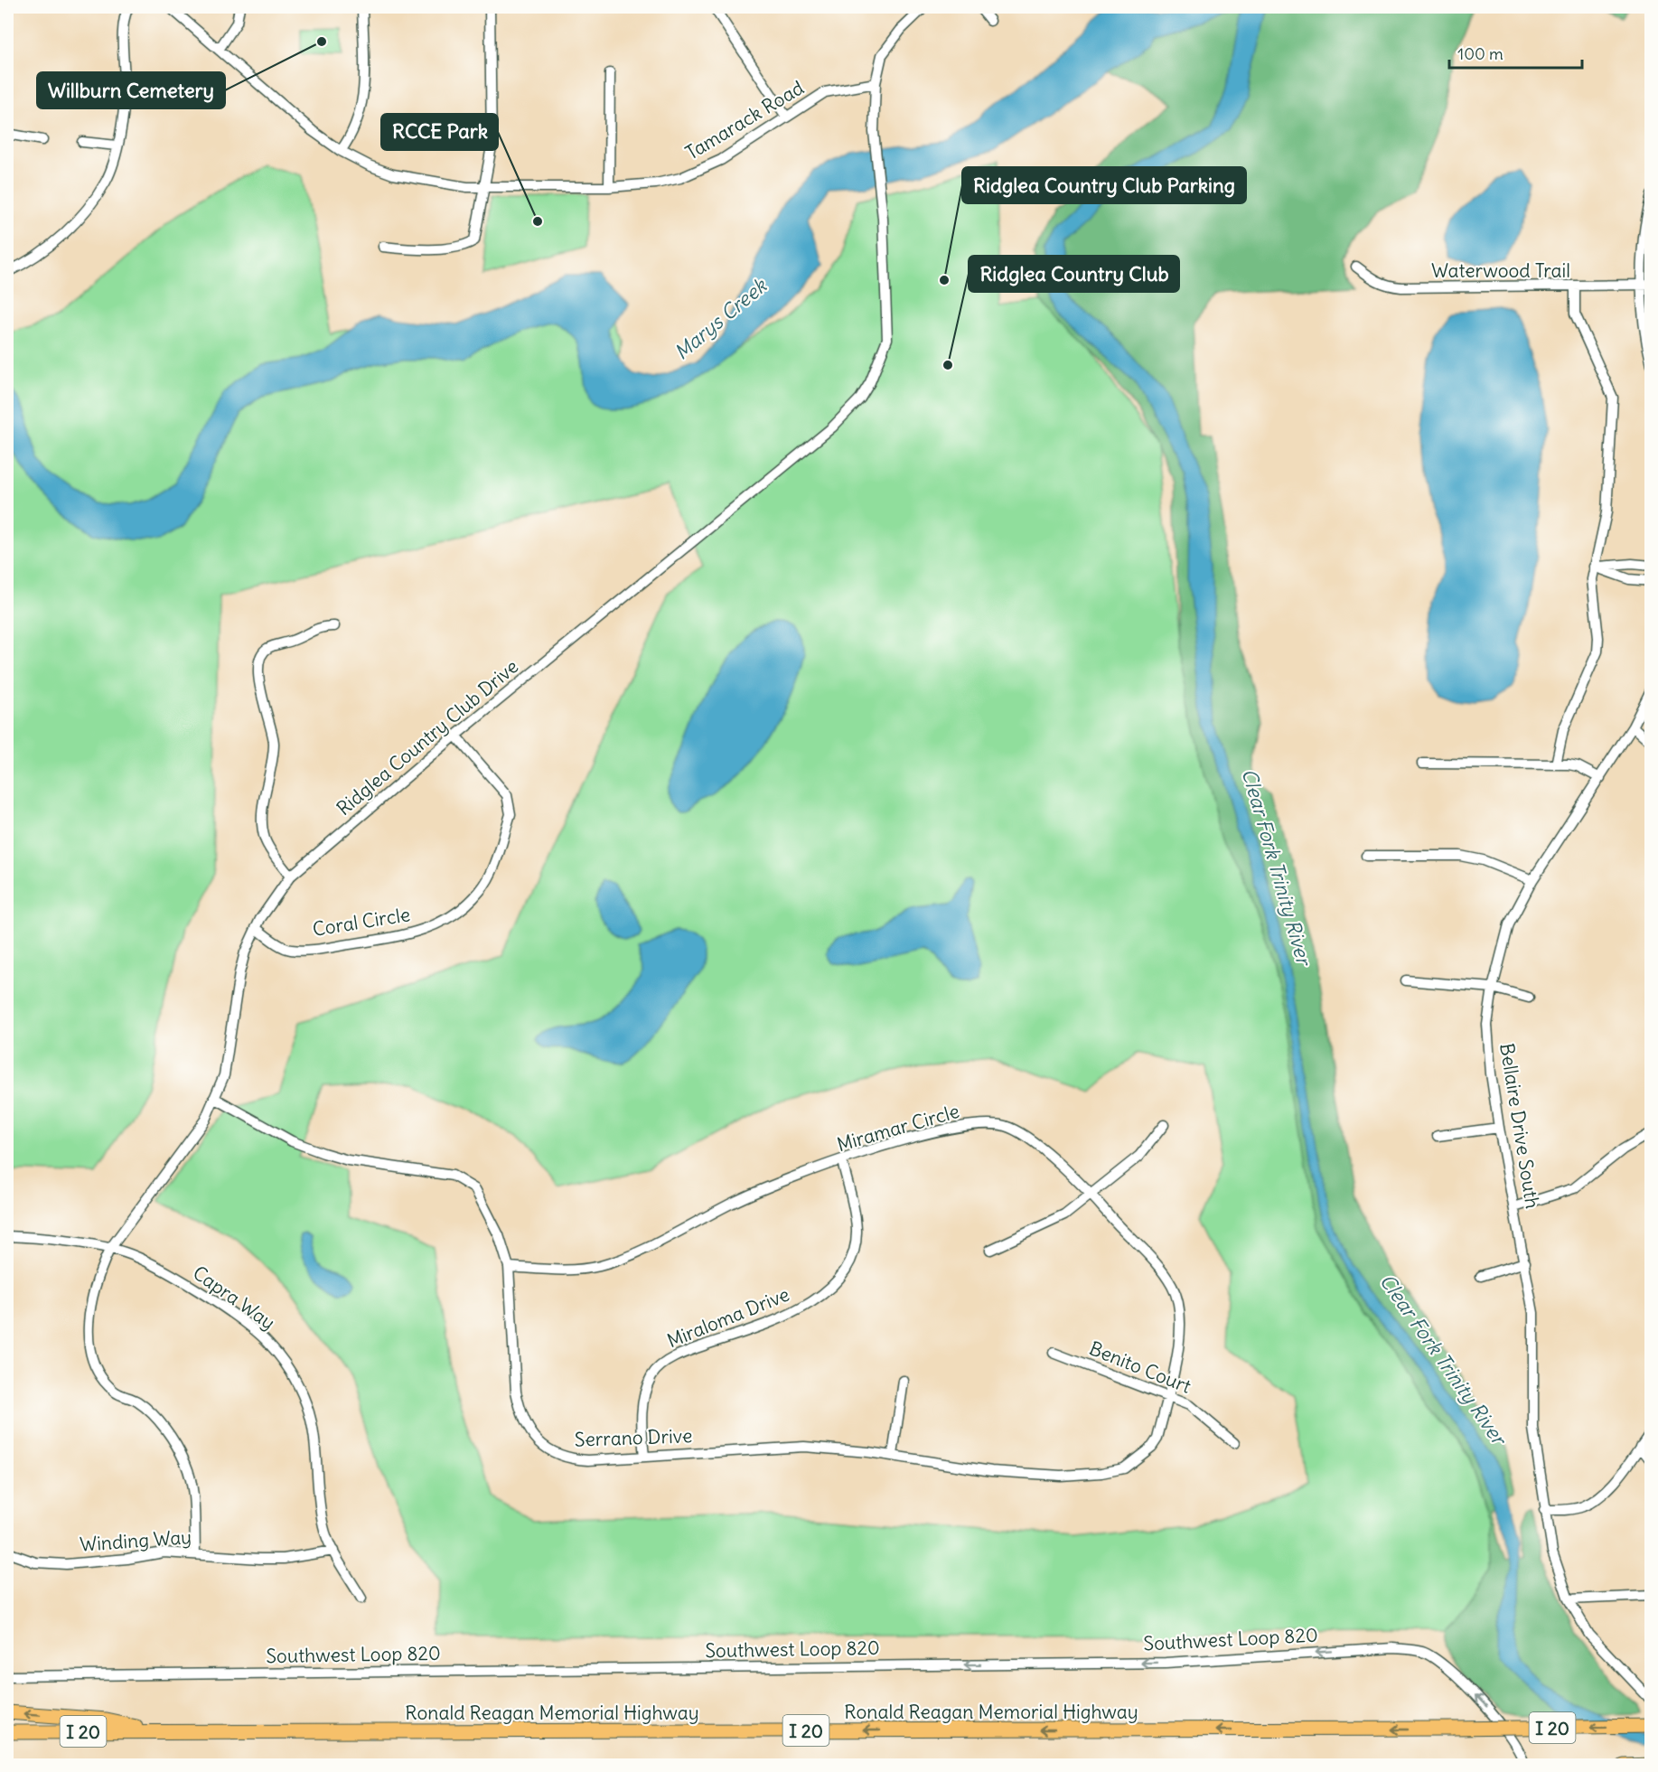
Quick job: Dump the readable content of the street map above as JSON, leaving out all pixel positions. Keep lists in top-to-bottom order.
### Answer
{
  "streets": {
    "highway": ["Ronald Reagan Memorial Highway", "I 20"],
    "street": [
      "Tamarack Road",
      "Waterwood Trail",
      "Ridglea Country Club Drive",
      "Coral Circle",
      "Bellaire Drive South",
      "Miramar Circle",
      "Capra Way",
      "Miraloma Drive",
      "Benito Court",
      "Serrano Drive",
      "Winding Way",
      "Southwest Loop 820"
    ]
  },
  "crossings": [
    ["Tamarack Road", "Ridglea Country Club Drive"],
    ["Ridglea Country Club Drive", "Coral Circle"],
    ["Ridglea Country Club Drive", "Capra Way"],
    ["Ridglea Country Club Drive", "Serrano Drive"],
    ["Ridglea Country Club Drive", "Winding Way"],
    ["Miramar Circle", "Miraloma Drive"],
    ["Miramar Circle", "Benito Court"],
    ["Miramar Circle", "Serrano Drive"],
    ["Capra Way", "Winding Way"],
    ["Miraloma Drive", "Serrano Drive"],
    ["Benito Court", "Serrano Drive"]
  ],
  "one_way": ["Southwest Loop 820", "Ronald Reagan Memorial Highway"],
  "water": ["Marys Creek", "Clear Fork Trinity River"],
  "places": [
    "Willburn Cemetery",
    "RCCE Park",
    "Ridglea Country Club Parking",
    "Ridglea Country Club"
  ],
  "scale_bar": "100 m"
}
